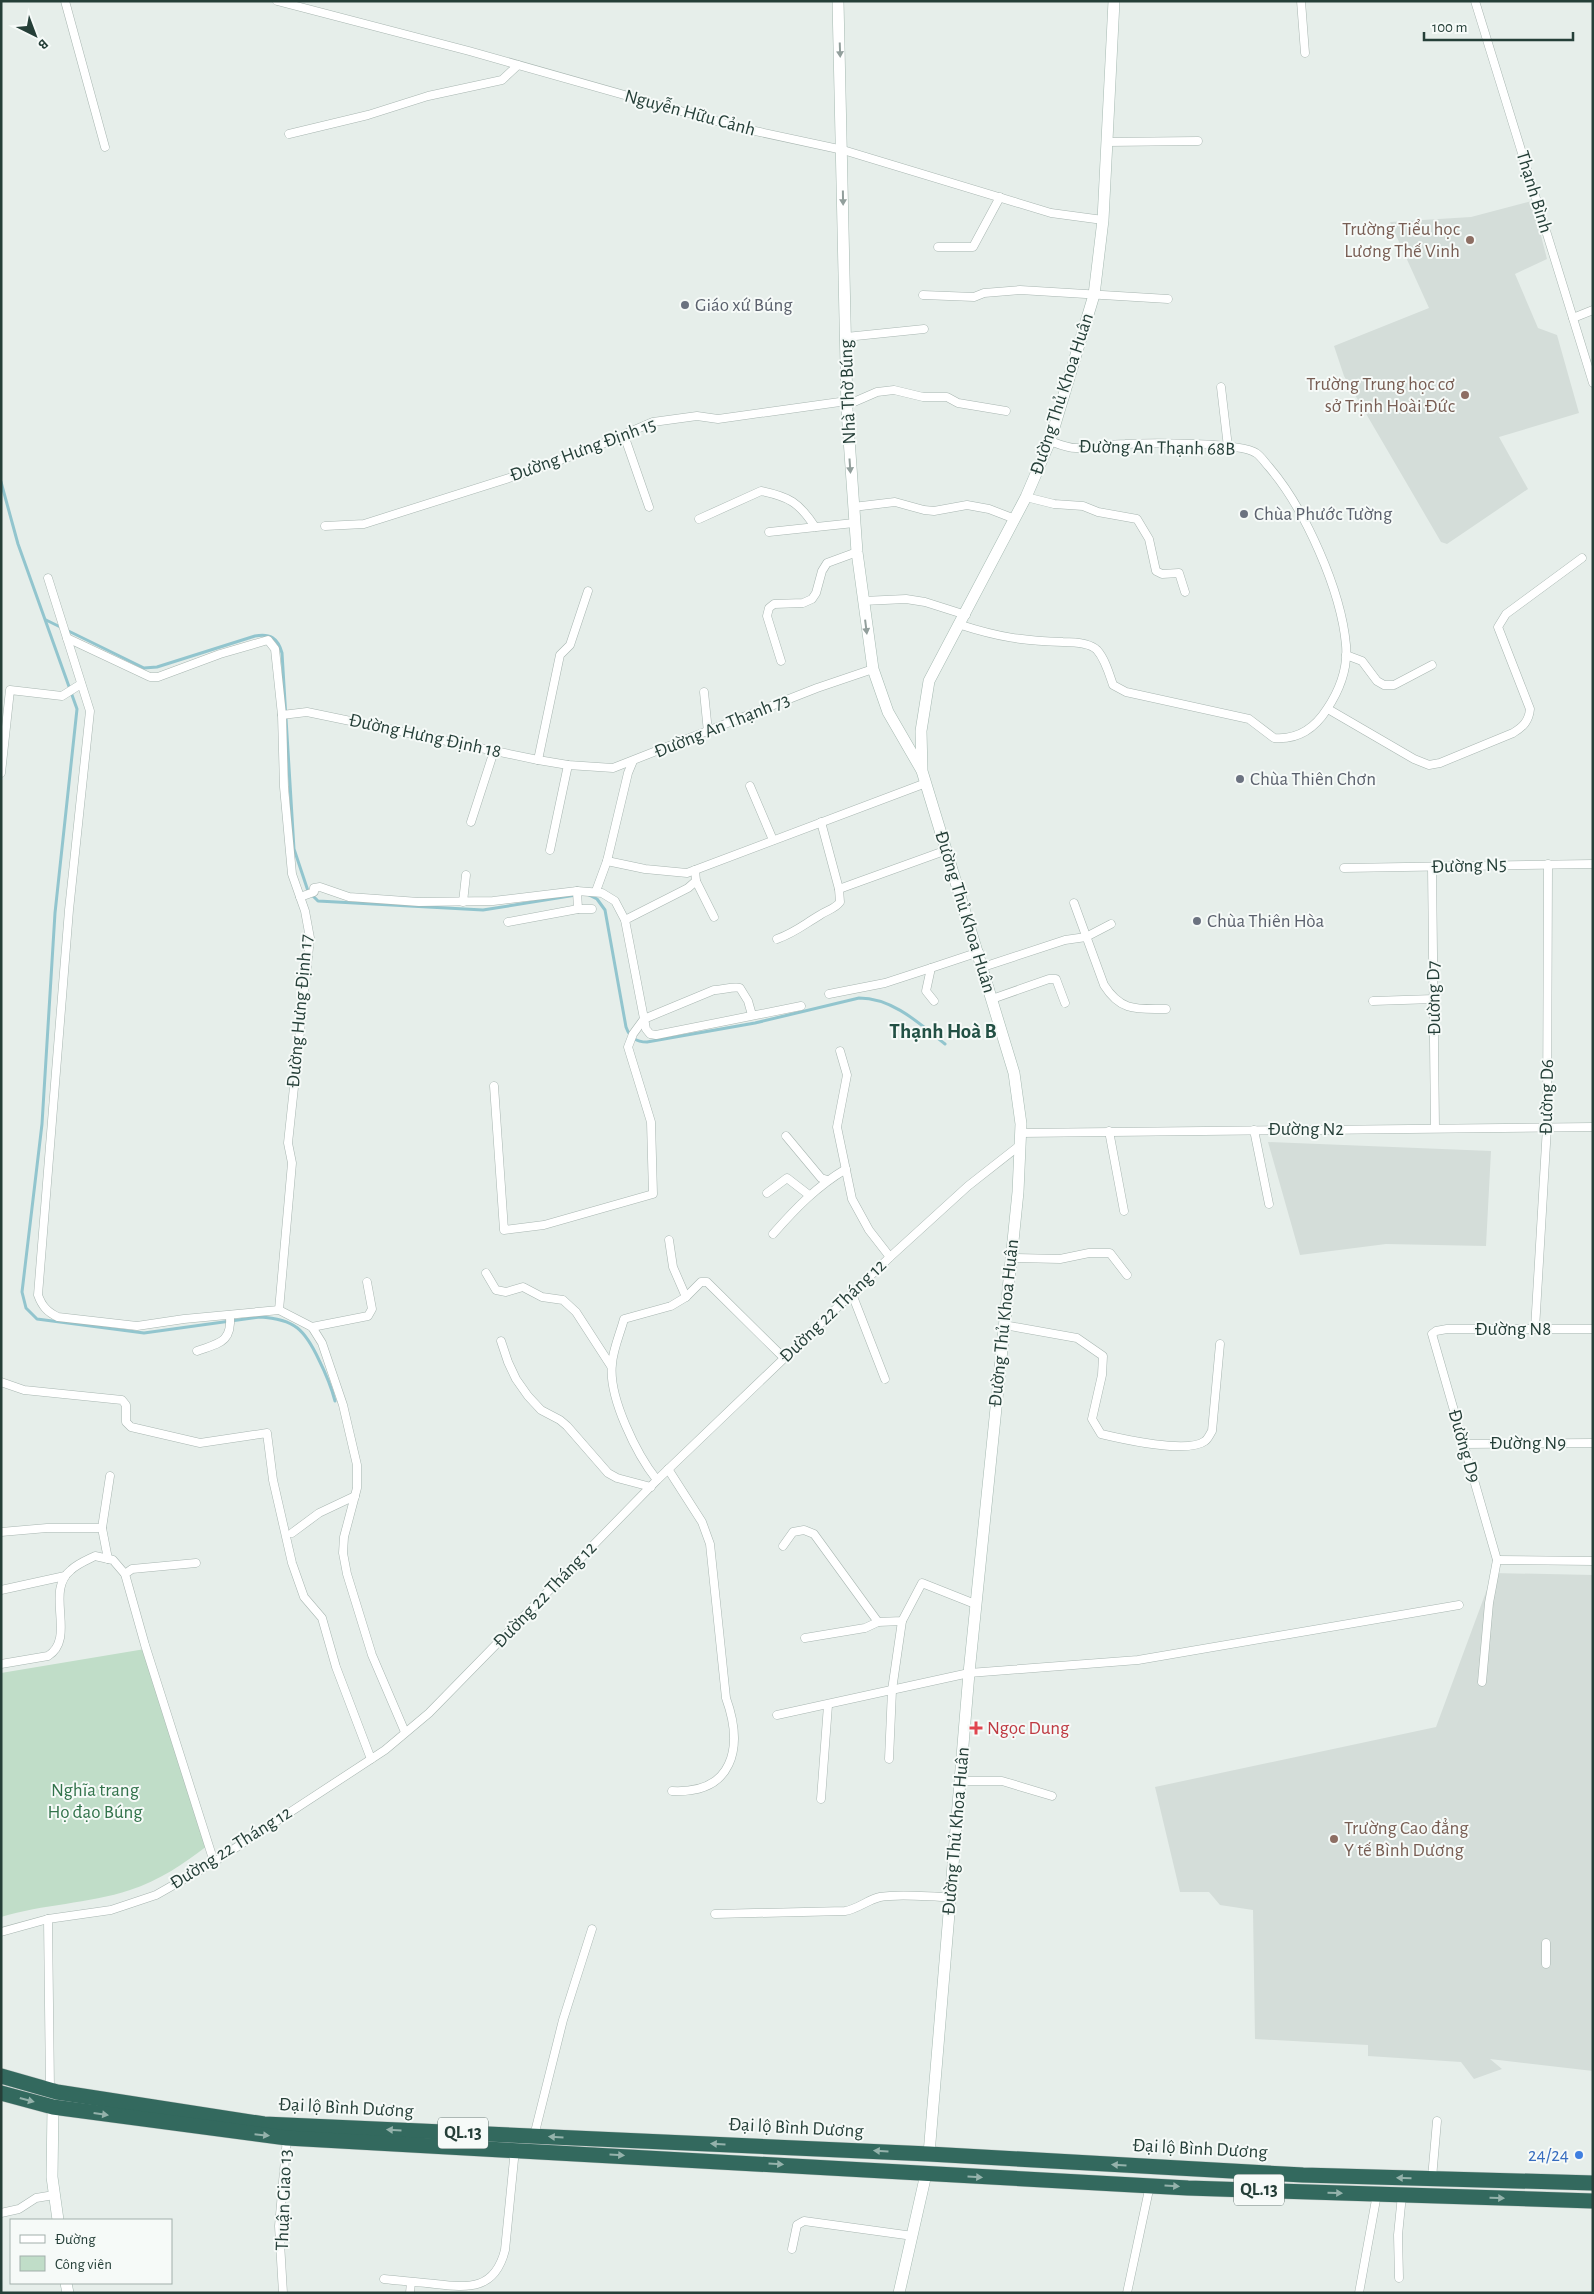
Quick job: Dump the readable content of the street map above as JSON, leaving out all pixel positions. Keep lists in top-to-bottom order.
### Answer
{
  "streets": {
    "highway": ["Đại lộ Bình Dương", "QL.13"],
    "main road": ["Nhà Thờ Búng", "Đường Thủ Khoa Huân"],
    "street": [
      "Nguyễn Hữu Cảnh",
      "Thạnh Bình",
      "Đường An Thạnh 68B",
      "Đường Hưng Định 15",
      "Đường An Thạnh 73",
      "Đường Hưng Định 18",
      "Đường N5",
      "Đường D7",
      "Đường Hưng Định 17",
      "Đường D6",
      "Đường N2",
      "Đường 22 Tháng 12",
      "Đường N8",
      "Đường N9",
      "Đường D9",
      "Thuận Giao 13"
    ]
  },
  "crossings": [
    ["Nguyễn Hữu Cảnh", "Nhà Thờ Búng"],
    ["Nguyễn Hữu Cảnh", "Đường Thủ Khoa Huân"],
    ["Nhà Thờ Búng", "Đường Thủ Khoa Huân"],
    ["Nhà Thờ Búng", "Đường Hưng Định 15"],
    ["Nhà Thờ Búng", "Đường An Thạnh 73"],
    ["Đường Thủ Khoa Huân", "Đường An Thạnh 68B"],
    ["Đường Thủ Khoa Huân", "Đường N2"],
    ["Đường Thủ Khoa Huân", "Đường 22 Tháng 12"],
    ["Đường Thủ Khoa Huân", "Đại lộ Bình Dương"],
    ["Đường An Thạnh 73", "Đường Hưng Định 18"],
    ["Đường Hưng Định 18", "Đường Hưng Định 17"],
    ["Đường N5", "Đường D7"],
    ["Đường N5", "Đường D6"],
    ["Đường D7", "Đường N2"],
    ["Đường D6", "Đường N2"],
    ["Đường D6", "Đường N8"],
    ["Đường N8", "Đường D9"],
    ["Đường N9", "Đường D9"],
    ["Đại lộ Bình Dương", "Thuận Giao 13"]
  ],
  "one_way": ["Nhà Thờ Búng"],
  "districts": ["Thạnh Hoà B"],
  "parks": ["Nghĩa trang Họ đạo Búng"],
  "places": {
    "other": [
      "Trường Tiểu học Lương Thế Vinh",
      "Giáo xứ Búng",
      "Trường Trung học cơ sở Trịnh Hoài Đức",
      "Chùa Phước Tường",
      "Chùa Thiên Chơn",
      "Chùa Thiên Hòa",
      "Trường Cao đẳng Y tế Bình Dương",
      "24/24"
    ],
    "health": ["Ngọc Dung"]
  },
  "legend": ["Đường", "Công viên"],
  "scale_bar": "100 m",
  "north": "bottom right"
}
